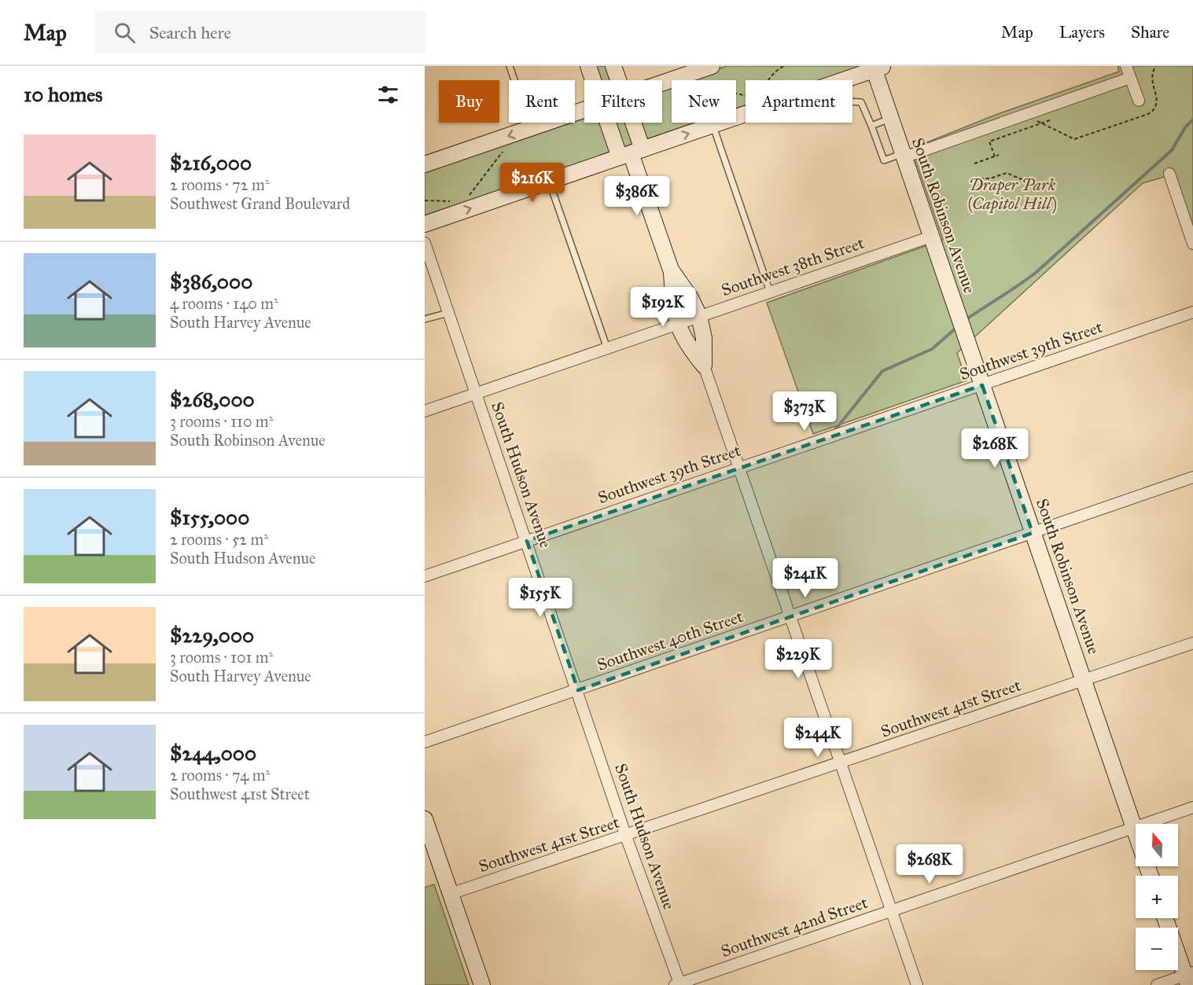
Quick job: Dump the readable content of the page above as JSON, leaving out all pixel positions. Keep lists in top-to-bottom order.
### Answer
{
  "streets": {
    "street": [
      "South Robinson Avenue",
      "Southwest 38th Street",
      "Southwest 39th Street",
      "South Hudson Avenue",
      "Southwest 40th Street",
      "Southwest 41st Street",
      "Southwest 42nd Street"
    ]
  },
  "crossings": [
    ["South Robinson Avenue", "Southwest 38th Street"],
    ["South Robinson Avenue", "Southwest 39th Street"],
    ["South Robinson Avenue", "Southwest 40th Street"],
    ["South Robinson Avenue", "Southwest 41st Street"],
    ["South Robinson Avenue", "Southwest 42nd Street"],
    ["Southwest 38th Street", "South Hudson Avenue"],
    ["Southwest 39th Street", "South Hudson Avenue"],
    ["South Hudson Avenue", "Southwest 40th Street"],
    ["South Hudson Avenue", "Southwest 41st Street"],
    ["South Hudson Avenue", "Southwest 42nd Street"]
  ],
  "parks": ["Draper Park (Capitol Hill)"],
  "north": "top",
  "page": {
    "header": "Map",
    "search": "Search here",
    "nav": ["Map", "Layers", "Share"],
    "heading": "10 homes",
    "chip": [
      "Buy",
      "Rent",
      "Filters",
      "New",
      "Apartment"
    ],
    "list": [
      {
        "name": "$216,000",
        "note": "2 rooms · 72 m² · Southwest Grand Boulevard"
      },
      {
        "name": "$386,000",
        "note": "4 rooms · 140 m² · South Harvey Avenue"
      },
      {
        "name": "$268,000",
        "note": "3 rooms · 110 m² · South Robinson Avenue"
      },
      {
        "name": "$155,000",
        "note": "2 rooms · 52 m² · South Hudson Avenue"
      },
      {
        "name": "$229,000",
        "note": "3 rooms · 101 m² · South Harvey Avenue"
      },
      {
        "name": "$244,000",
        "note": "2 rooms · 74 m² · Southwest 41st Street"
      }
    ],
    "price": [
      "$216K",
      "$386K",
      "$192K",
      "$373K",
      "$268K",
      "$241K",
      "$155K",
      "$229K",
      "$244K",
      "$268K"
    ],
    "map_buttons": ["+", "−"]
  }
}
